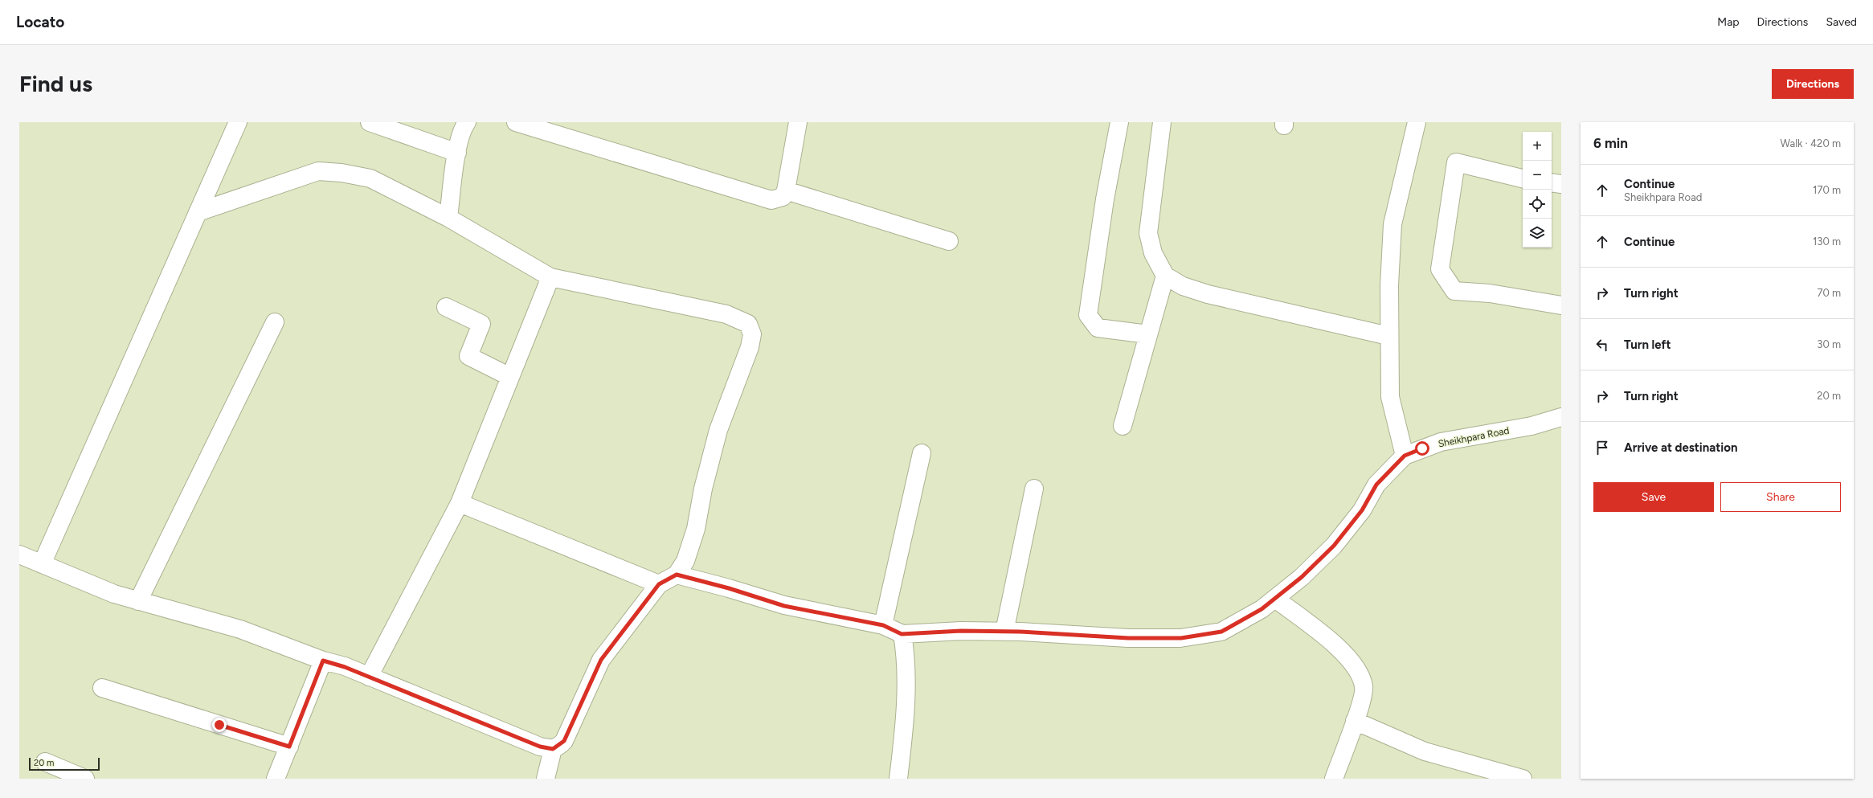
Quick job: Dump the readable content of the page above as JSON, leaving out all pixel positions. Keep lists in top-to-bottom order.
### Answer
{
  "streets": {
    "street": ["Sheikhpara Road"]
  },
  "scale_bar": "20 m",
  "page": {
    "header": "Locato",
    "nav": ["Map", "Directions", "Saved"],
    "buttons": [
      "Directions",
      ["Save", "Share"]
    ],
    "title": "Find us",
    "heading": ["6 min", "Walk · 420 m"],
    "map_buttons": ["+", "−"],
    "list": [
      ["Continue", "Sheikhpara Road", "170 m"],
      ["Continue", "130 m"],
      ["Turn right", "70 m"],
      ["Turn left", "30 m"],
      ["Turn right", "20 m"],
      "Arrive at destination"
    ],
    "scale": "20 m"
  }
}
